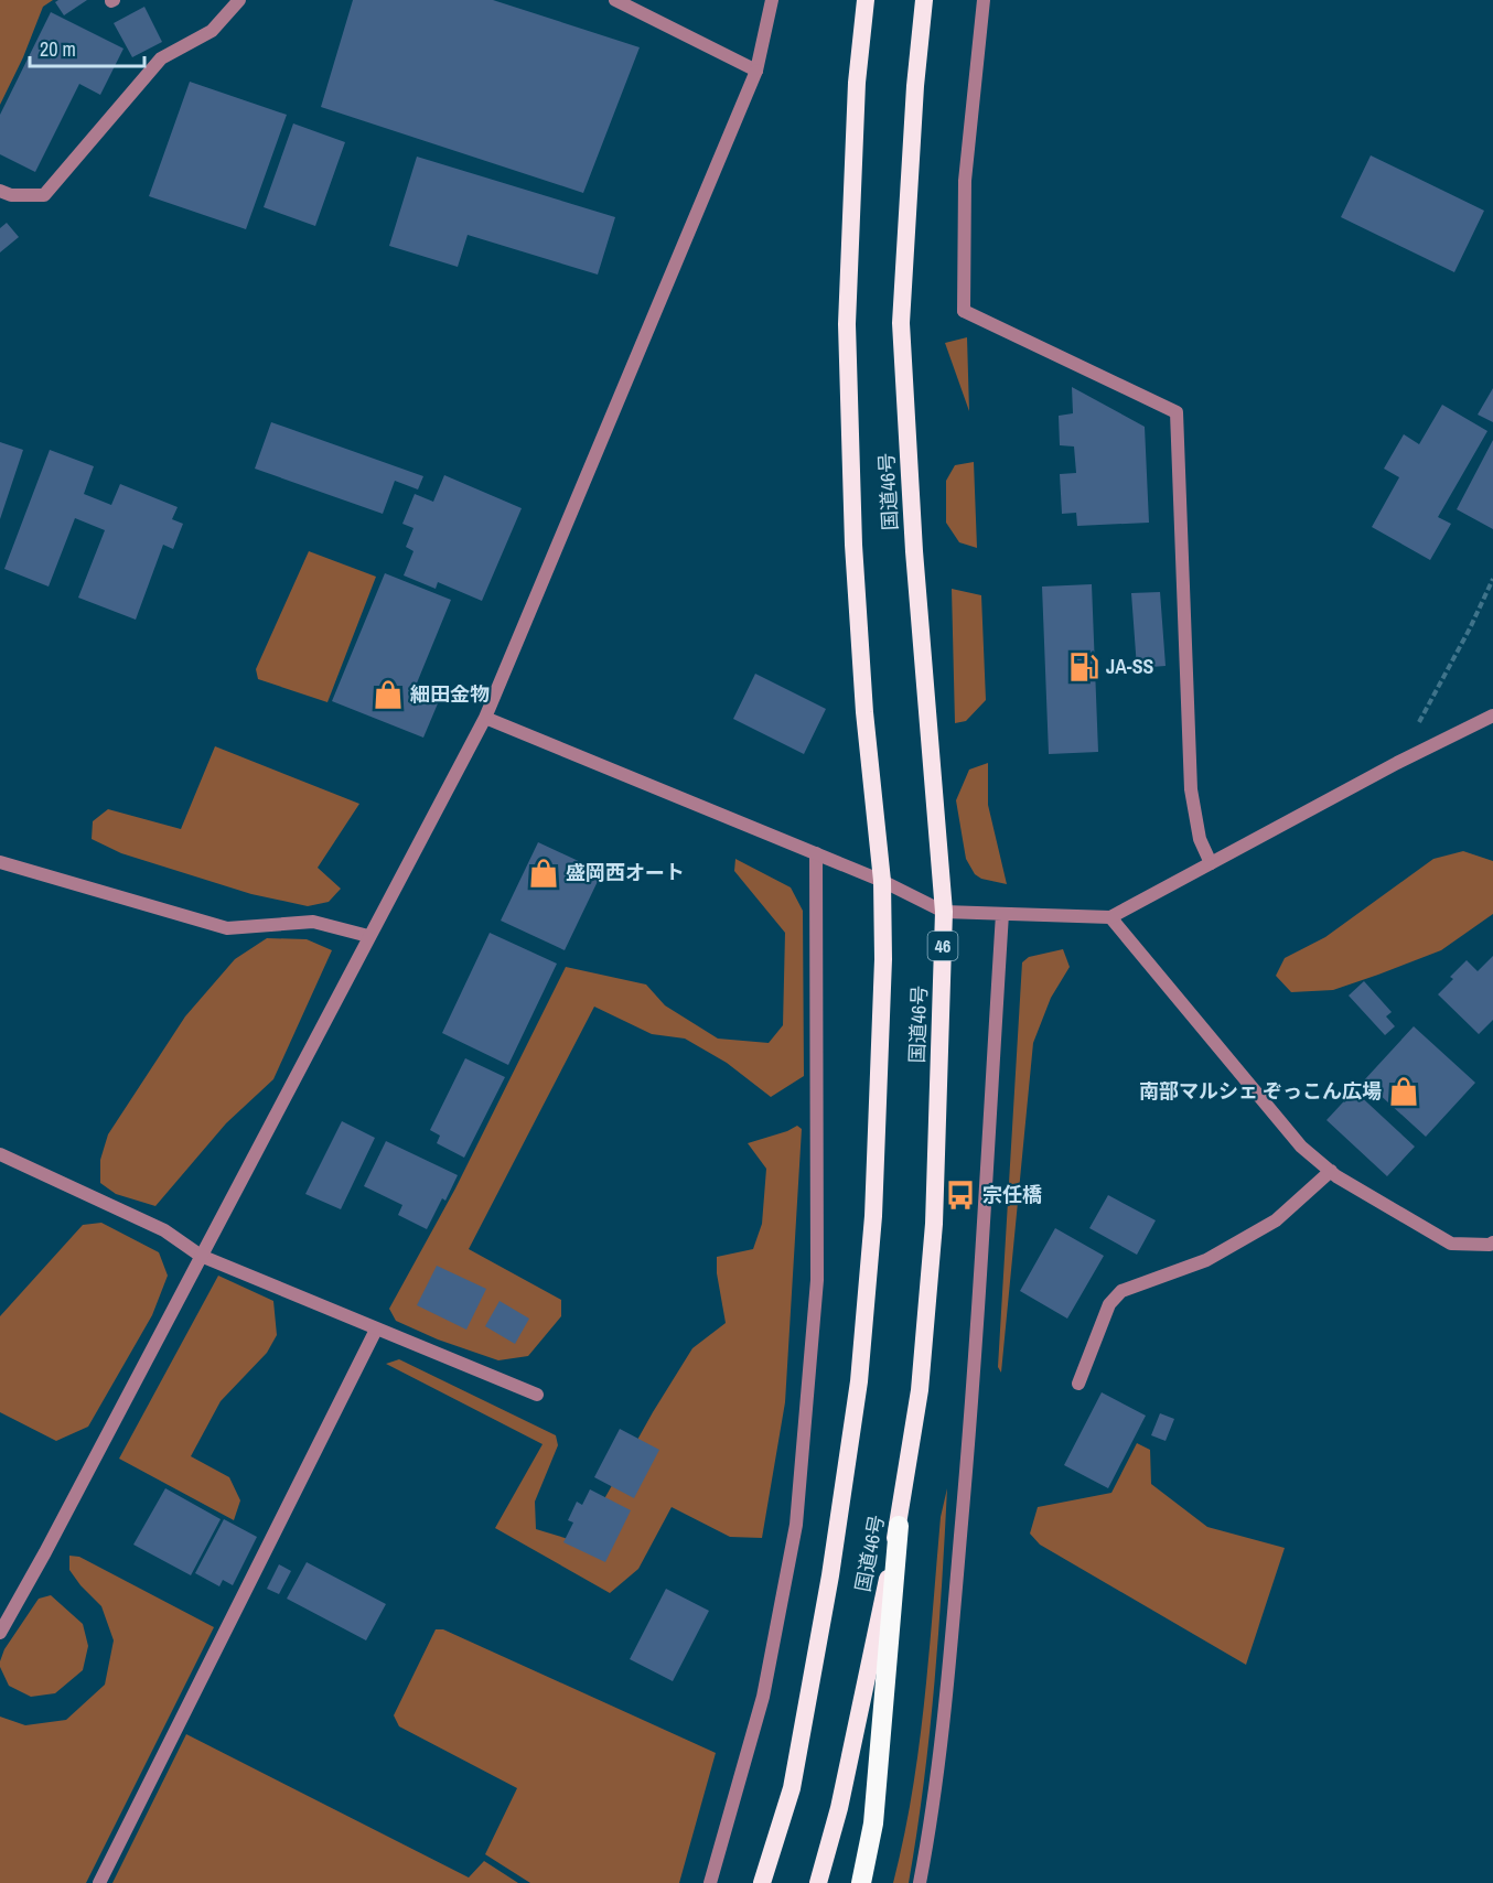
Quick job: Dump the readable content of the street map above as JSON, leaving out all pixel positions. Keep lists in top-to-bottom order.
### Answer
{
  "streets": {
    "highway": ["国道46号", "46"]
  },
  "places": {
    "fuel station": ["JA-SS"],
    "shop": ["細田金物", "盛岡西オート", "南部マルシェ ぞっこん広場"],
    "bus stop": ["宗任橋"]
  },
  "scale_bar": "20 m"
}
